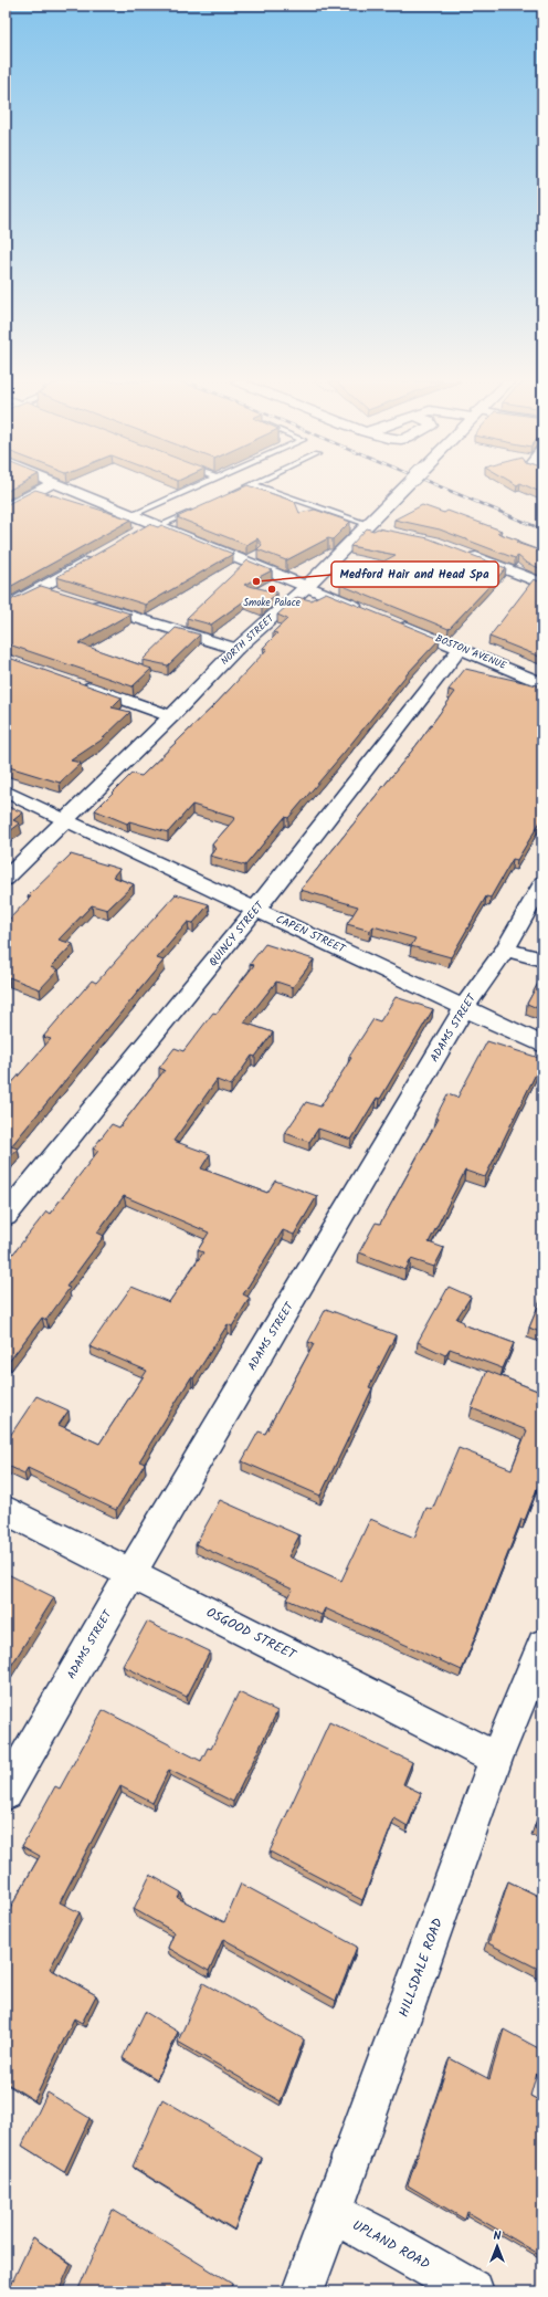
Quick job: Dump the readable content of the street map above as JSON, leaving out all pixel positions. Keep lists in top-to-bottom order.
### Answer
{
  "streets": {
    "street": [
      "NORTH STREET",
      "BOSTON AVENUE",
      "QUINCY STREET",
      "CAPEN STREET",
      "ADAMS STREET",
      "OSGOOD STREET",
      "HILLSDALE ROAD",
      "UPLAND ROAD"
    ]
  },
  "crossings": [
    ["NORTH STREET", "CAPEN STREET"],
    ["BOSTON AVENUE", "QUINCY STREET"],
    ["QUINCY STREET", "CAPEN STREET"],
    ["CAPEN STREET", "ADAMS STREET"],
    ["ADAMS STREET", "OSGOOD STREET"],
    ["OSGOOD STREET", "HILLSDALE ROAD"],
    ["HILLSDALE ROAD", "UPLAND ROAD"]
  ],
  "places": ["Medford Hair and Head Spa", "Smoke Palace"],
  "north": "top"
}
